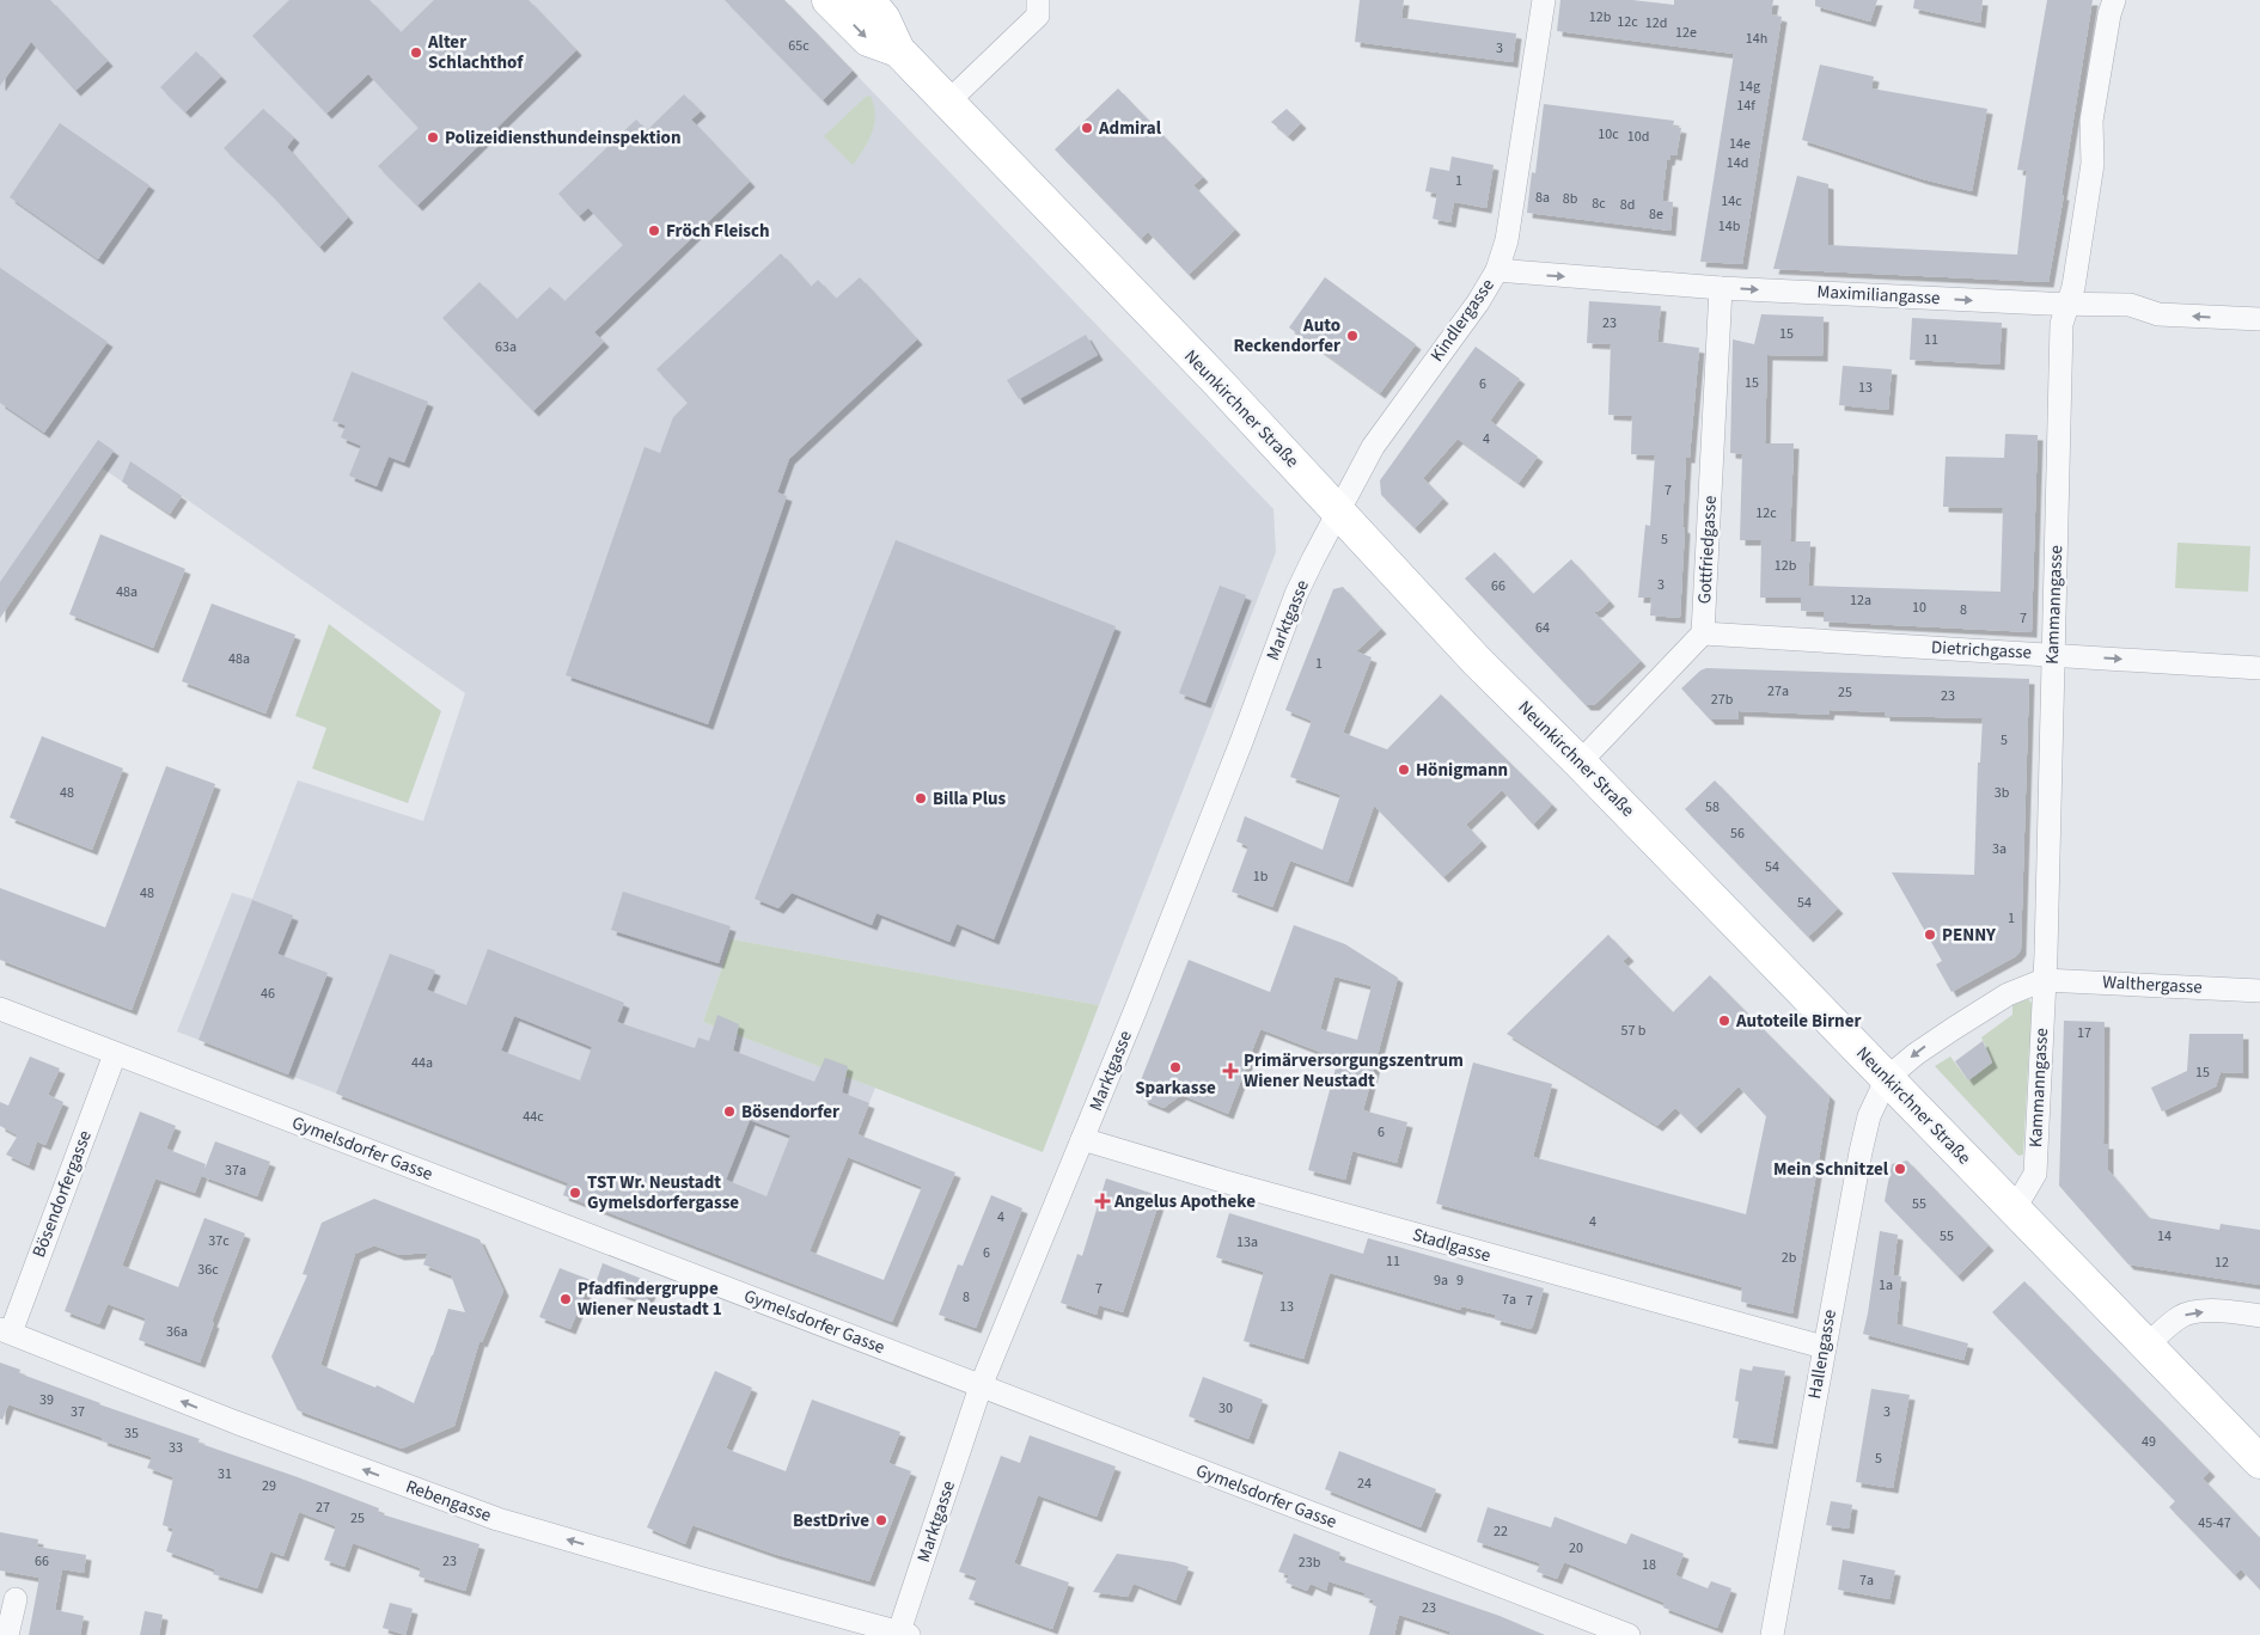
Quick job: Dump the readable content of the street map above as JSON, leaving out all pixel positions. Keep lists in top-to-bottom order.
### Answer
{
  "streets": {
    "main road": ["Neunkirchner Straße"],
    "street": [
      "Maximiliangasse",
      "Kindlergasse",
      "Gottfriedgasse",
      "Kammanngasse",
      "Marktgasse",
      "Dietrichgasse",
      "Walthergasse",
      "Gymelsdorfer Gasse",
      "Bösendorfergasse",
      "Stadlgasse",
      "Hallengasse",
      "Rebengasse"
    ]
  },
  "crossings": [
    ["Maximiliangasse", "Kindlergasse"],
    ["Maximiliangasse", "Gottfriedgasse"],
    ["Maximiliangasse", "Kammanngasse"],
    ["Kindlergasse", "Neunkirchner Straße"],
    ["Kindlergasse", "Marktgasse"],
    ["Neunkirchner Straße", "Kammanngasse"],
    ["Neunkirchner Straße", "Marktgasse"],
    ["Neunkirchner Straße", "Hallengasse"],
    ["Gottfriedgasse", "Dietrichgasse"],
    ["Kammanngasse", "Dietrichgasse"],
    ["Kammanngasse", "Walthergasse"],
    ["Marktgasse", "Gymelsdorfer Gasse"],
    ["Marktgasse", "Stadlgasse"],
    ["Marktgasse", "Rebengasse"],
    ["Gymelsdorfer Gasse", "Bösendorfergasse"],
    ["Bösendorfergasse", "Rebengasse"],
    ["Stadlgasse", "Hallengasse"]
  ],
  "one_way": ["Dietrichgasse", "Rebengasse"],
  "places": {
    "other": [
      "Alter Schlachthof",
      "Admiral",
      "Polizeidiensthundeinspektion",
      "Fröch Fleisch",
      "Auto Reckendorfer",
      "Hönigmann",
      "Billa Plus",
      "PENNY",
      "Autoteile Birner",
      "Sparkasse",
      "Bösendorfer",
      "Mein Schnitzel",
      "TST Wr. Neustadt Gymelsdorfergasse",
      "Pfadfindergruppe Wiener Neustadt 1",
      "BestDrive"
    ],
    "health": ["Primärversorgungszentrum Wiener Neustadt", "Angelus Apotheke"]
  },
  "house_numbers": [
    "12b",
    "12c",
    "12d",
    "12e",
    "14h",
    "65c",
    "3",
    "14g",
    "14f",
    "10c",
    "10d",
    "14e",
    "14d",
    "1",
    "8a",
    "8b",
    "14c",
    "8c",
    "8d",
    "8e",
    "14b",
    "23",
    "15",
    "11",
    "63a",
    "15",
    "6",
    "13",
    "4",
    "7",
    "12c",
    "5",
    "12b",
    "3",
    "66",
    "48a",
    "12a",
    "10",
    "8",
    "7",
    "64",
    "48a",
    "1",
    "27a",
    "25",
    "23",
    "27b",
    "5",
    "48",
    "3b",
    "58",
    "56",
    "3a",
    "54",
    "1b",
    "48",
    "54",
    "1",
    "46",
    "57 b",
    "17",
    "44a",
    "15",
    "44c",
    "6",
    "37a",
    "55",
    "4",
    "4",
    "55",
    "14",
    "37c",
    "13a",
    "6",
    "2b",
    "11",
    "12",
    "36c",
    "9a",
    "9",
    "1a",
    "7",
    "8",
    "7a",
    "7",
    "13",
    "36a",
    "39",
    "30",
    "37",
    "3",
    "35",
    "49",
    "33",
    "5",
    "31",
    "24",
    "29",
    "27",
    "25",
    "45-47",
    "22",
    "20",
    "66",
    "23",
    "23b",
    "18",
    "7a",
    "23"
  ]
}
